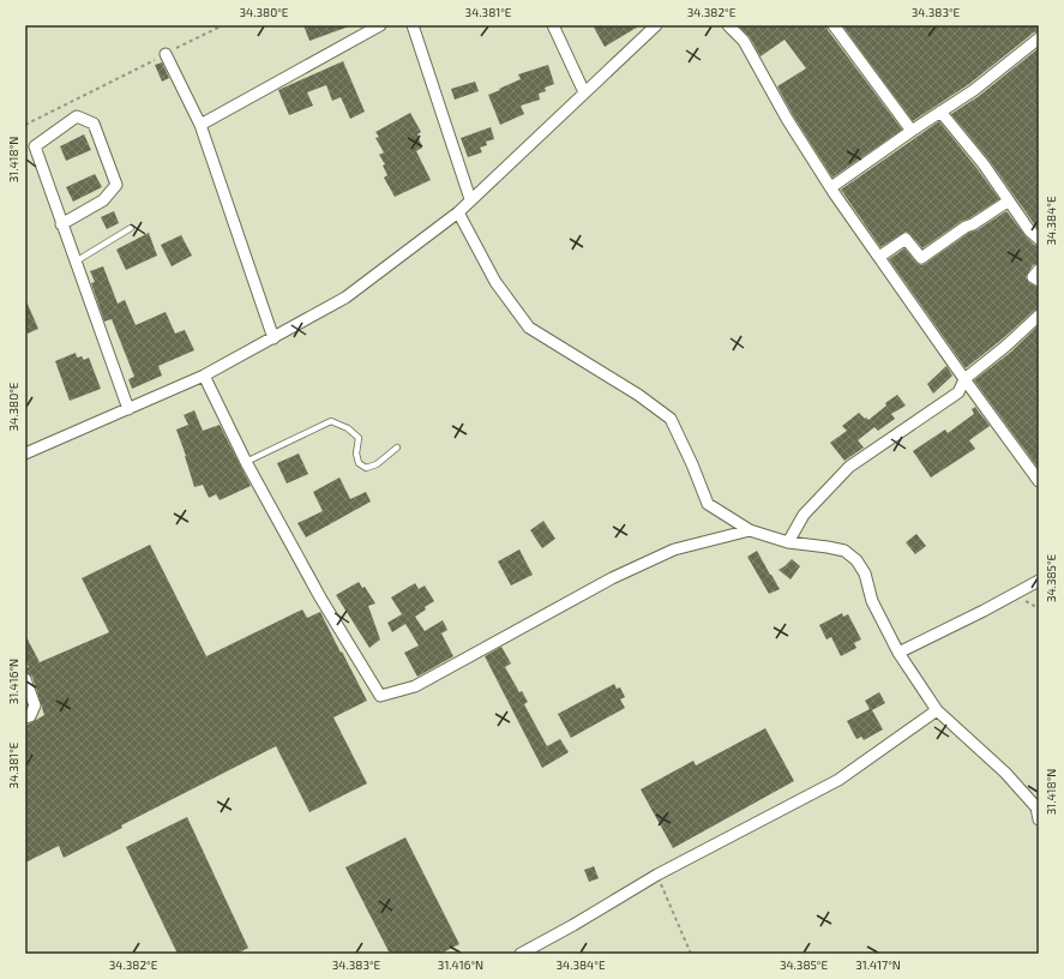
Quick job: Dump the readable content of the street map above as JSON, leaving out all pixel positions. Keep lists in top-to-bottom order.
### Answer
{
  "coordinates": [
    "34.380°E",
    "34.381°E",
    "34.382°E",
    "34.383°E",
    "31.418°N",
    "34.384°E",
    "34.385°E",
    "31.416°N",
    "31.417°N"
  ]
}
